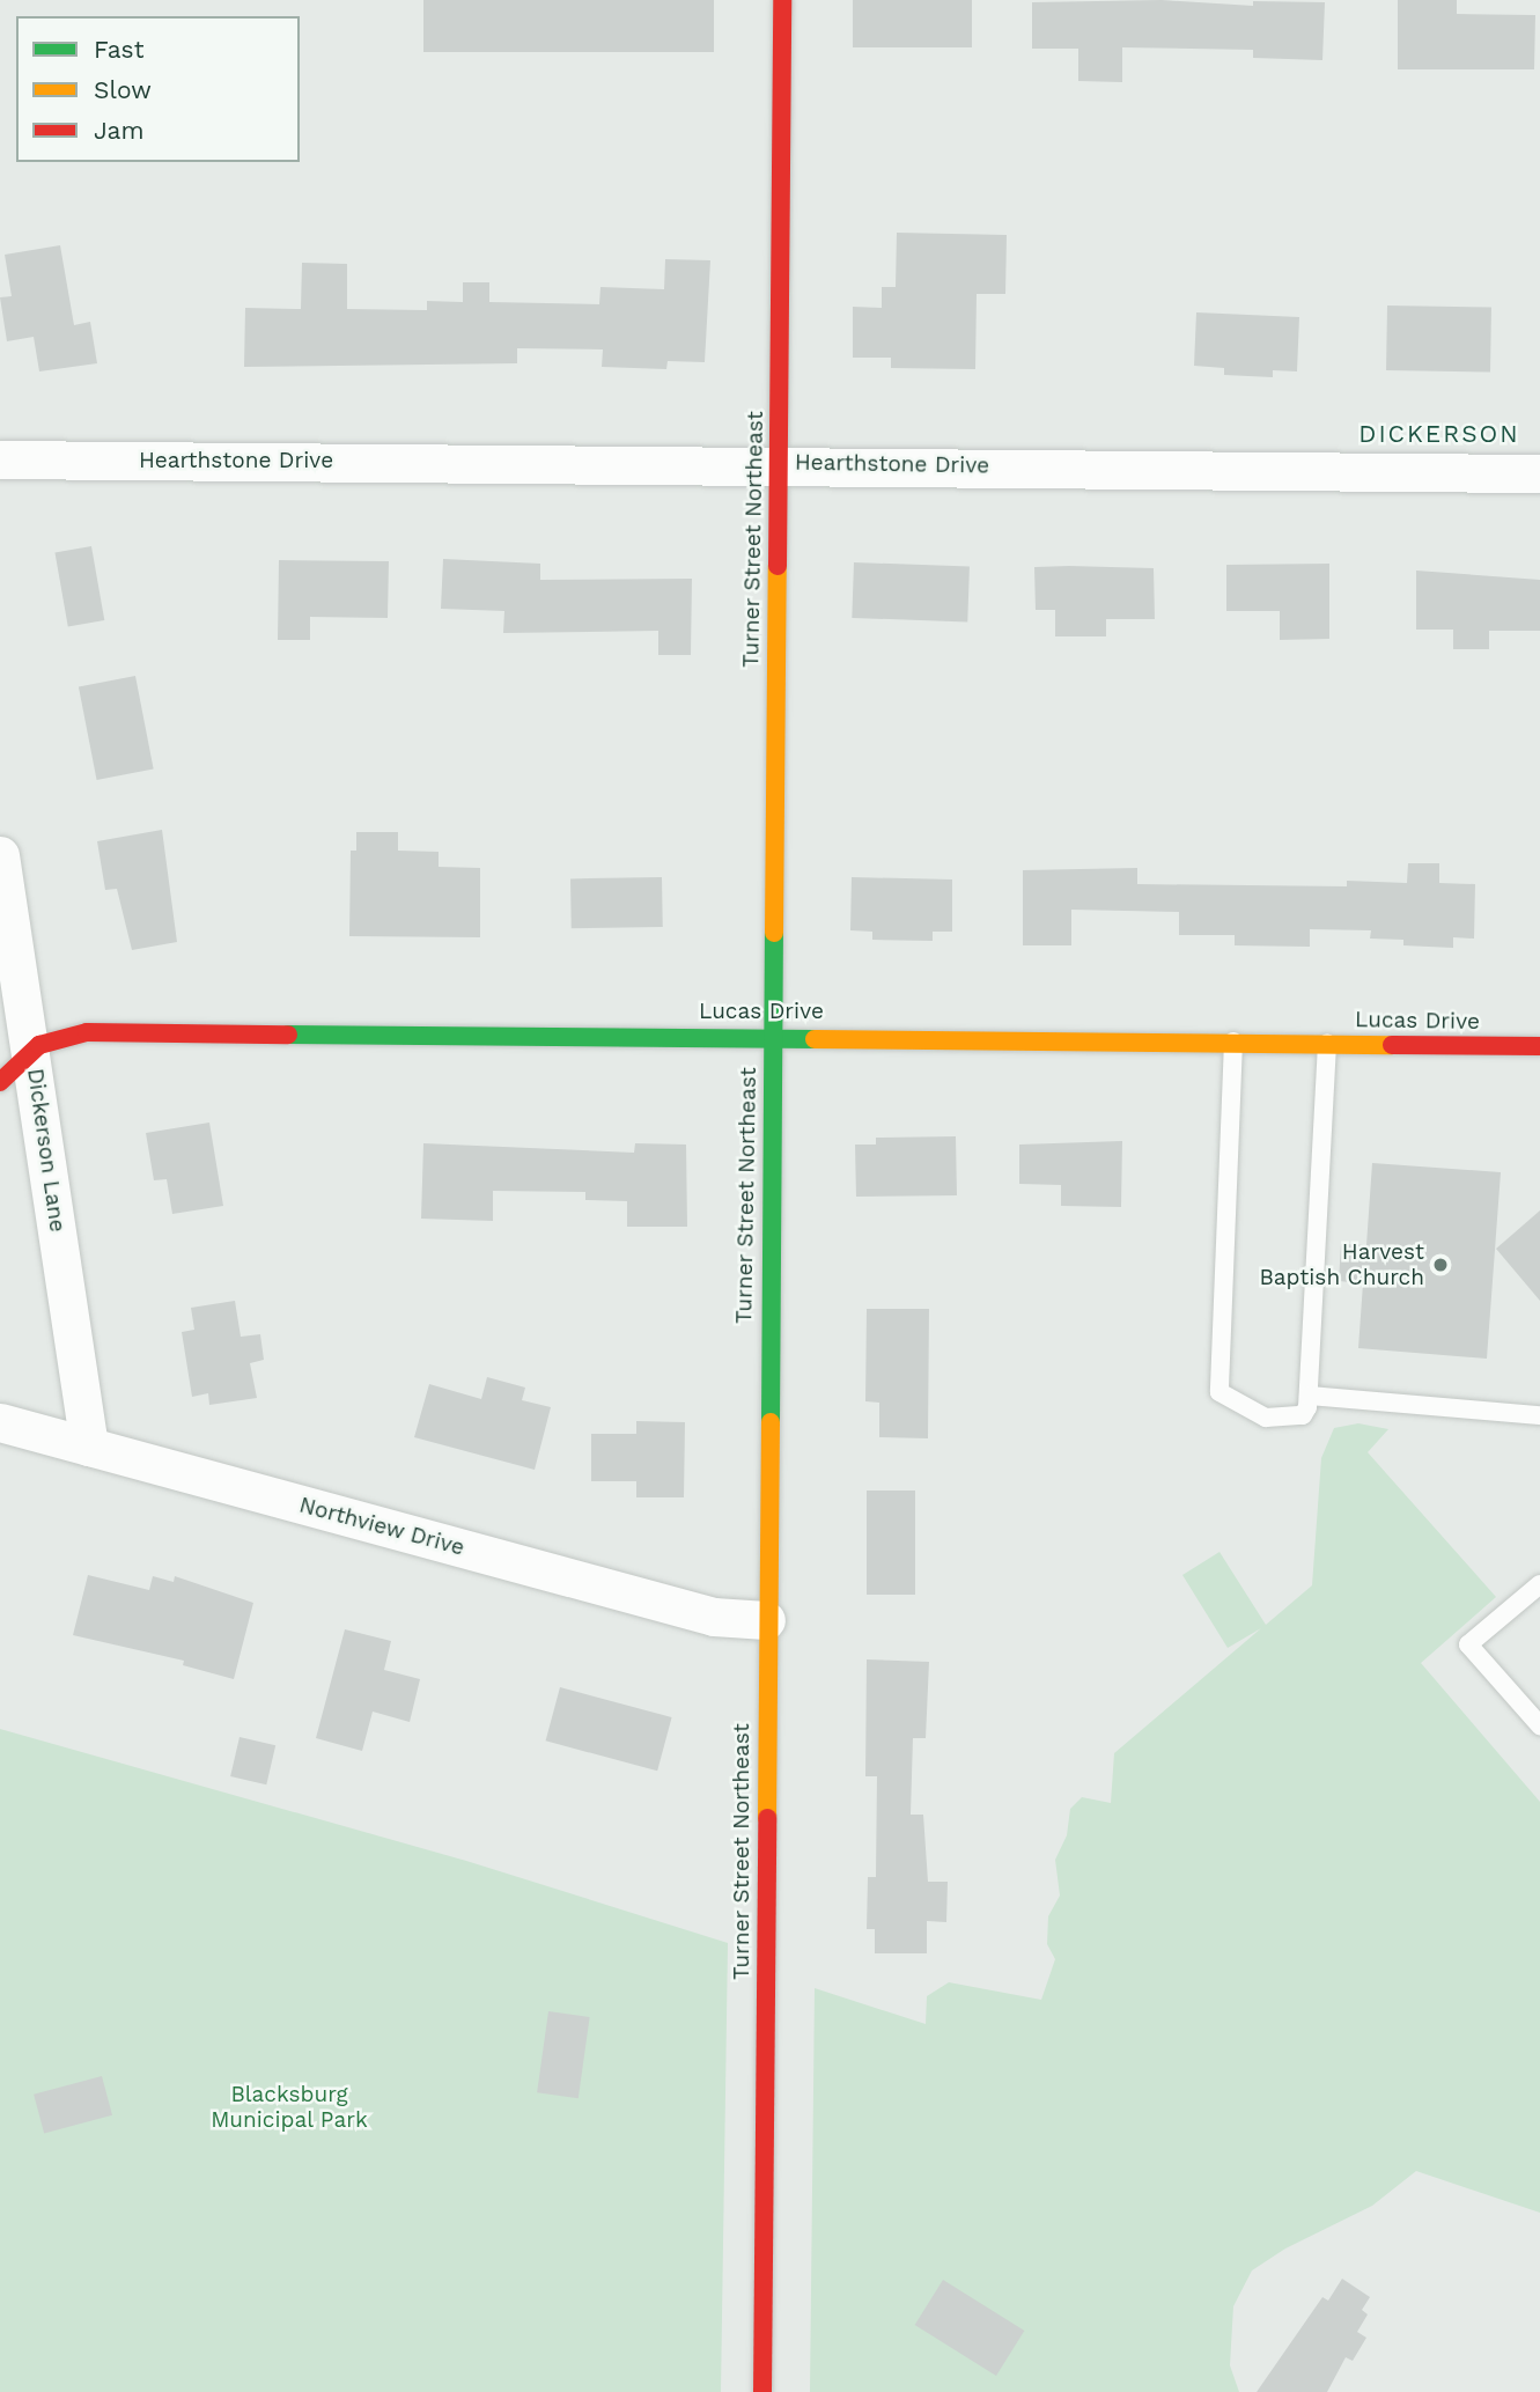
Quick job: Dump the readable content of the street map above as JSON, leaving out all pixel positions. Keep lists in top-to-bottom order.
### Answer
{
  "streets": {
    "street": [
      "Hearthstone Drive",
      "Turner Street Northeast",
      "Lucas Drive",
      "Dickerson Lane",
      "Northview Drive"
    ]
  },
  "crossings": [
    ["Hearthstone Drive", "Turner Street Northeast"],
    ["Turner Street Northeast", "Lucas Drive"],
    ["Turner Street Northeast", "Northview Drive"],
    ["Lucas Drive", "Dickerson Lane"],
    ["Dickerson Lane", "Northview Drive"]
  ],
  "districts": ["DICKERSON"],
  "parks": ["Blacksburg Municipal Park"],
  "places": ["Harvest Baptish Church"],
  "legend": ["Fast", "Slow", "Jam"]
}
